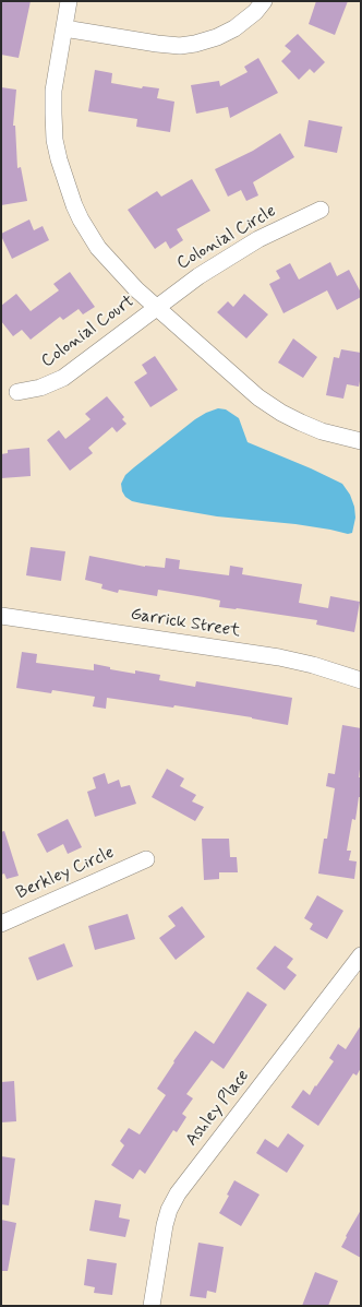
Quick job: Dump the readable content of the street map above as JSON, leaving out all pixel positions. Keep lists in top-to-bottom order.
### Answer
{
  "streets": {
    "street": [
      "Colonial Circle",
      "Colonial Court",
      "Garrick Street",
      "Berkley Circle",
      "Ashley Place"
    ]
  },
  "crossings": [
    ["Colonial Circle", "Colonial Court"]
  ]
}
